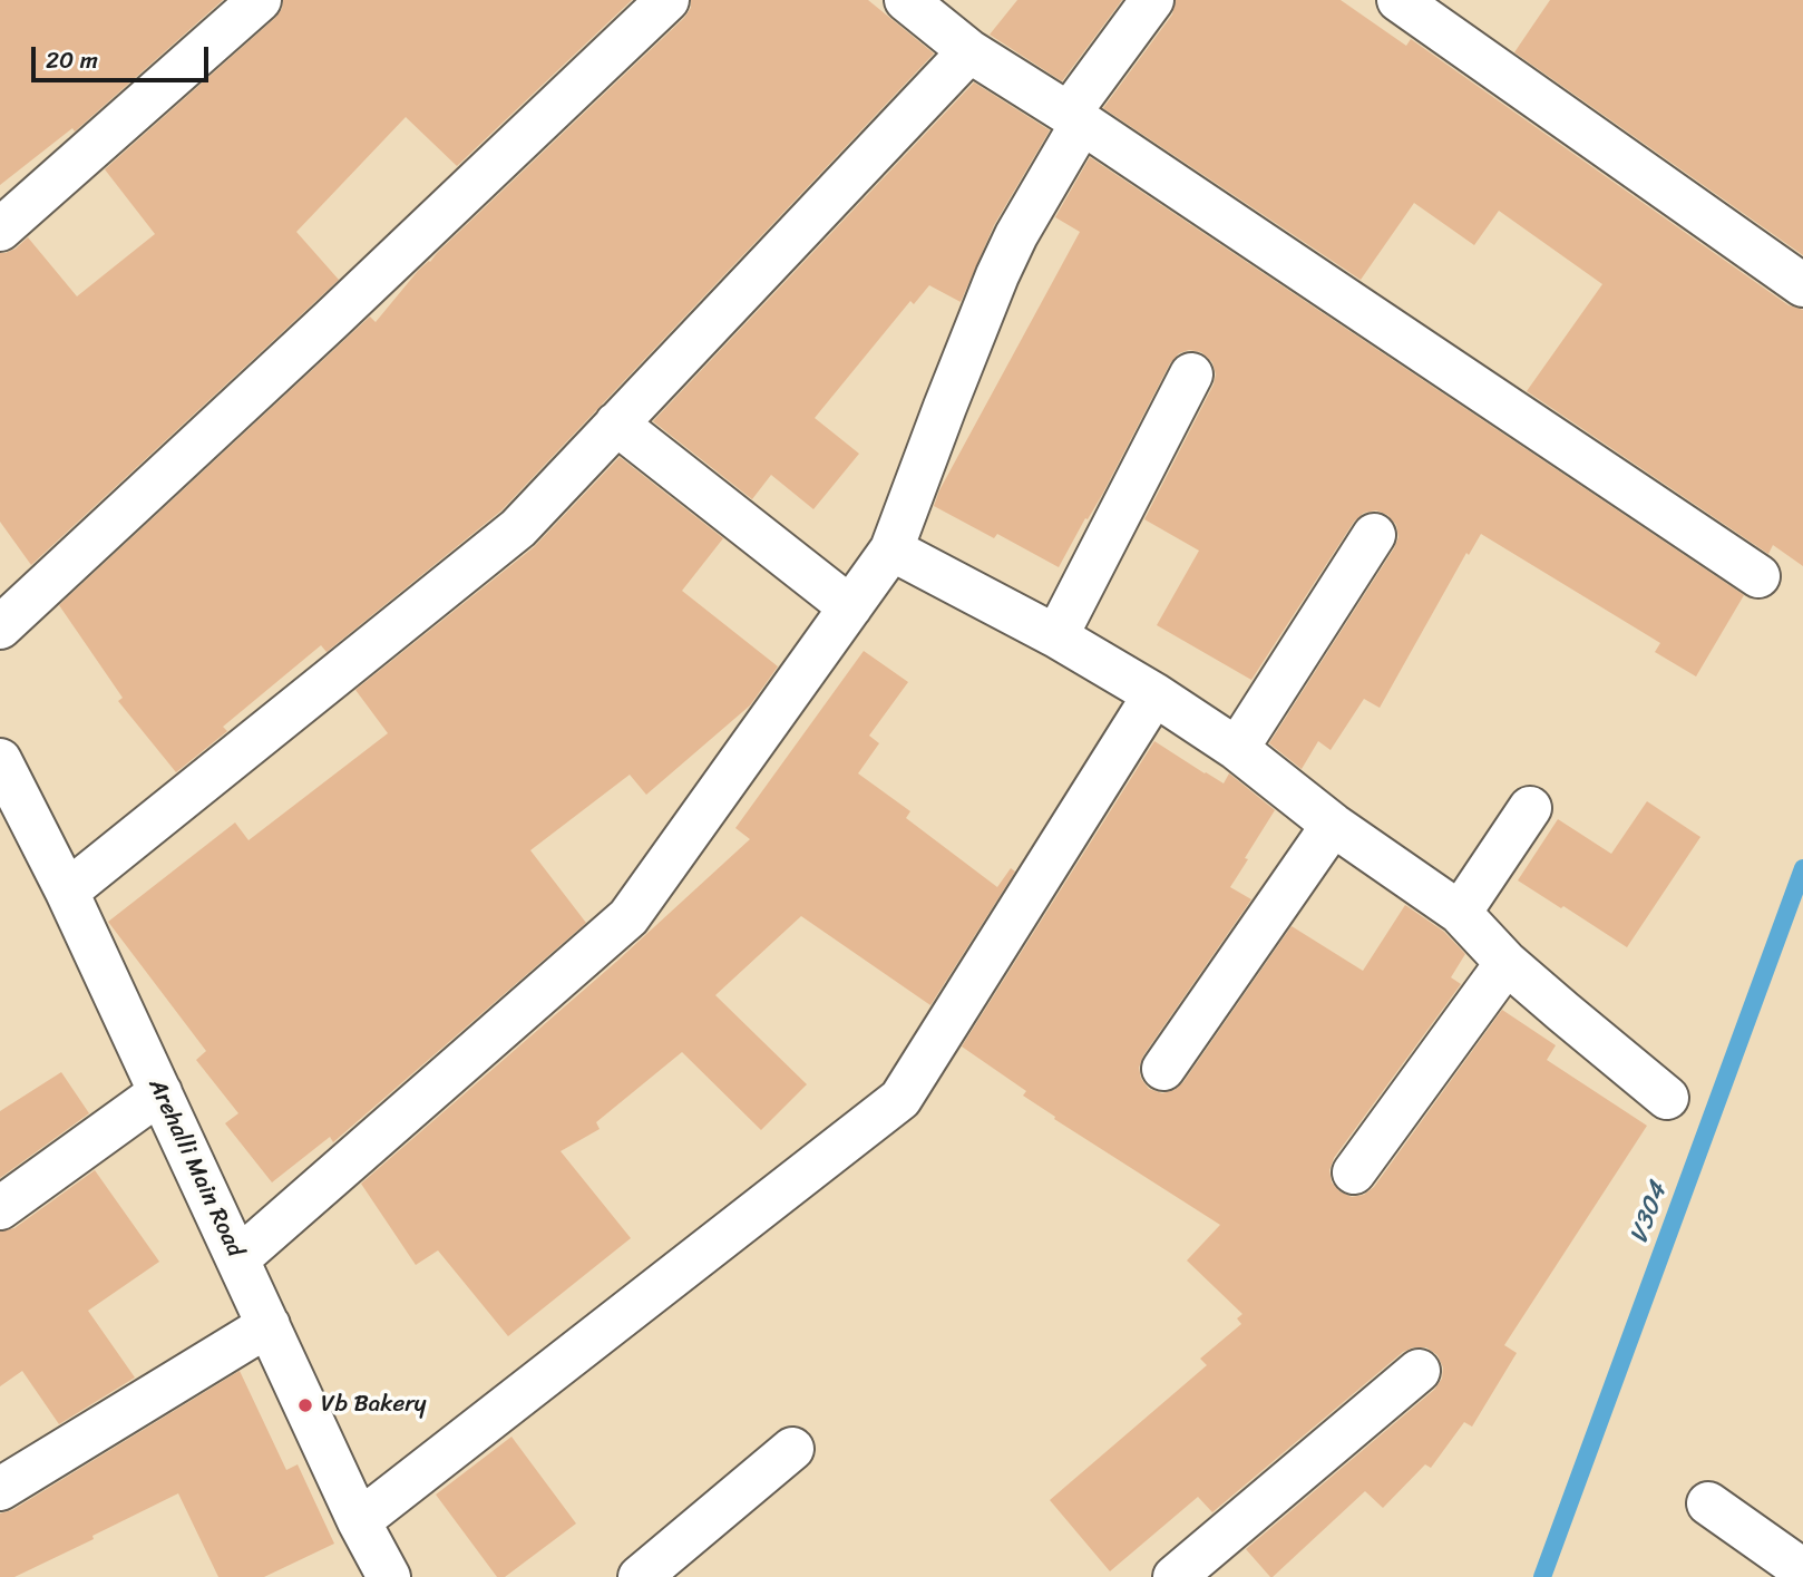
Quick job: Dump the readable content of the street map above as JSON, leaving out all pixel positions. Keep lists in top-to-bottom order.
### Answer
{
  "streets": {
    "street": ["Arehalli Main Road"]
  },
  "water": ["V304"],
  "places": ["Vb Bakery"],
  "scale_bar": "20 m"
}
